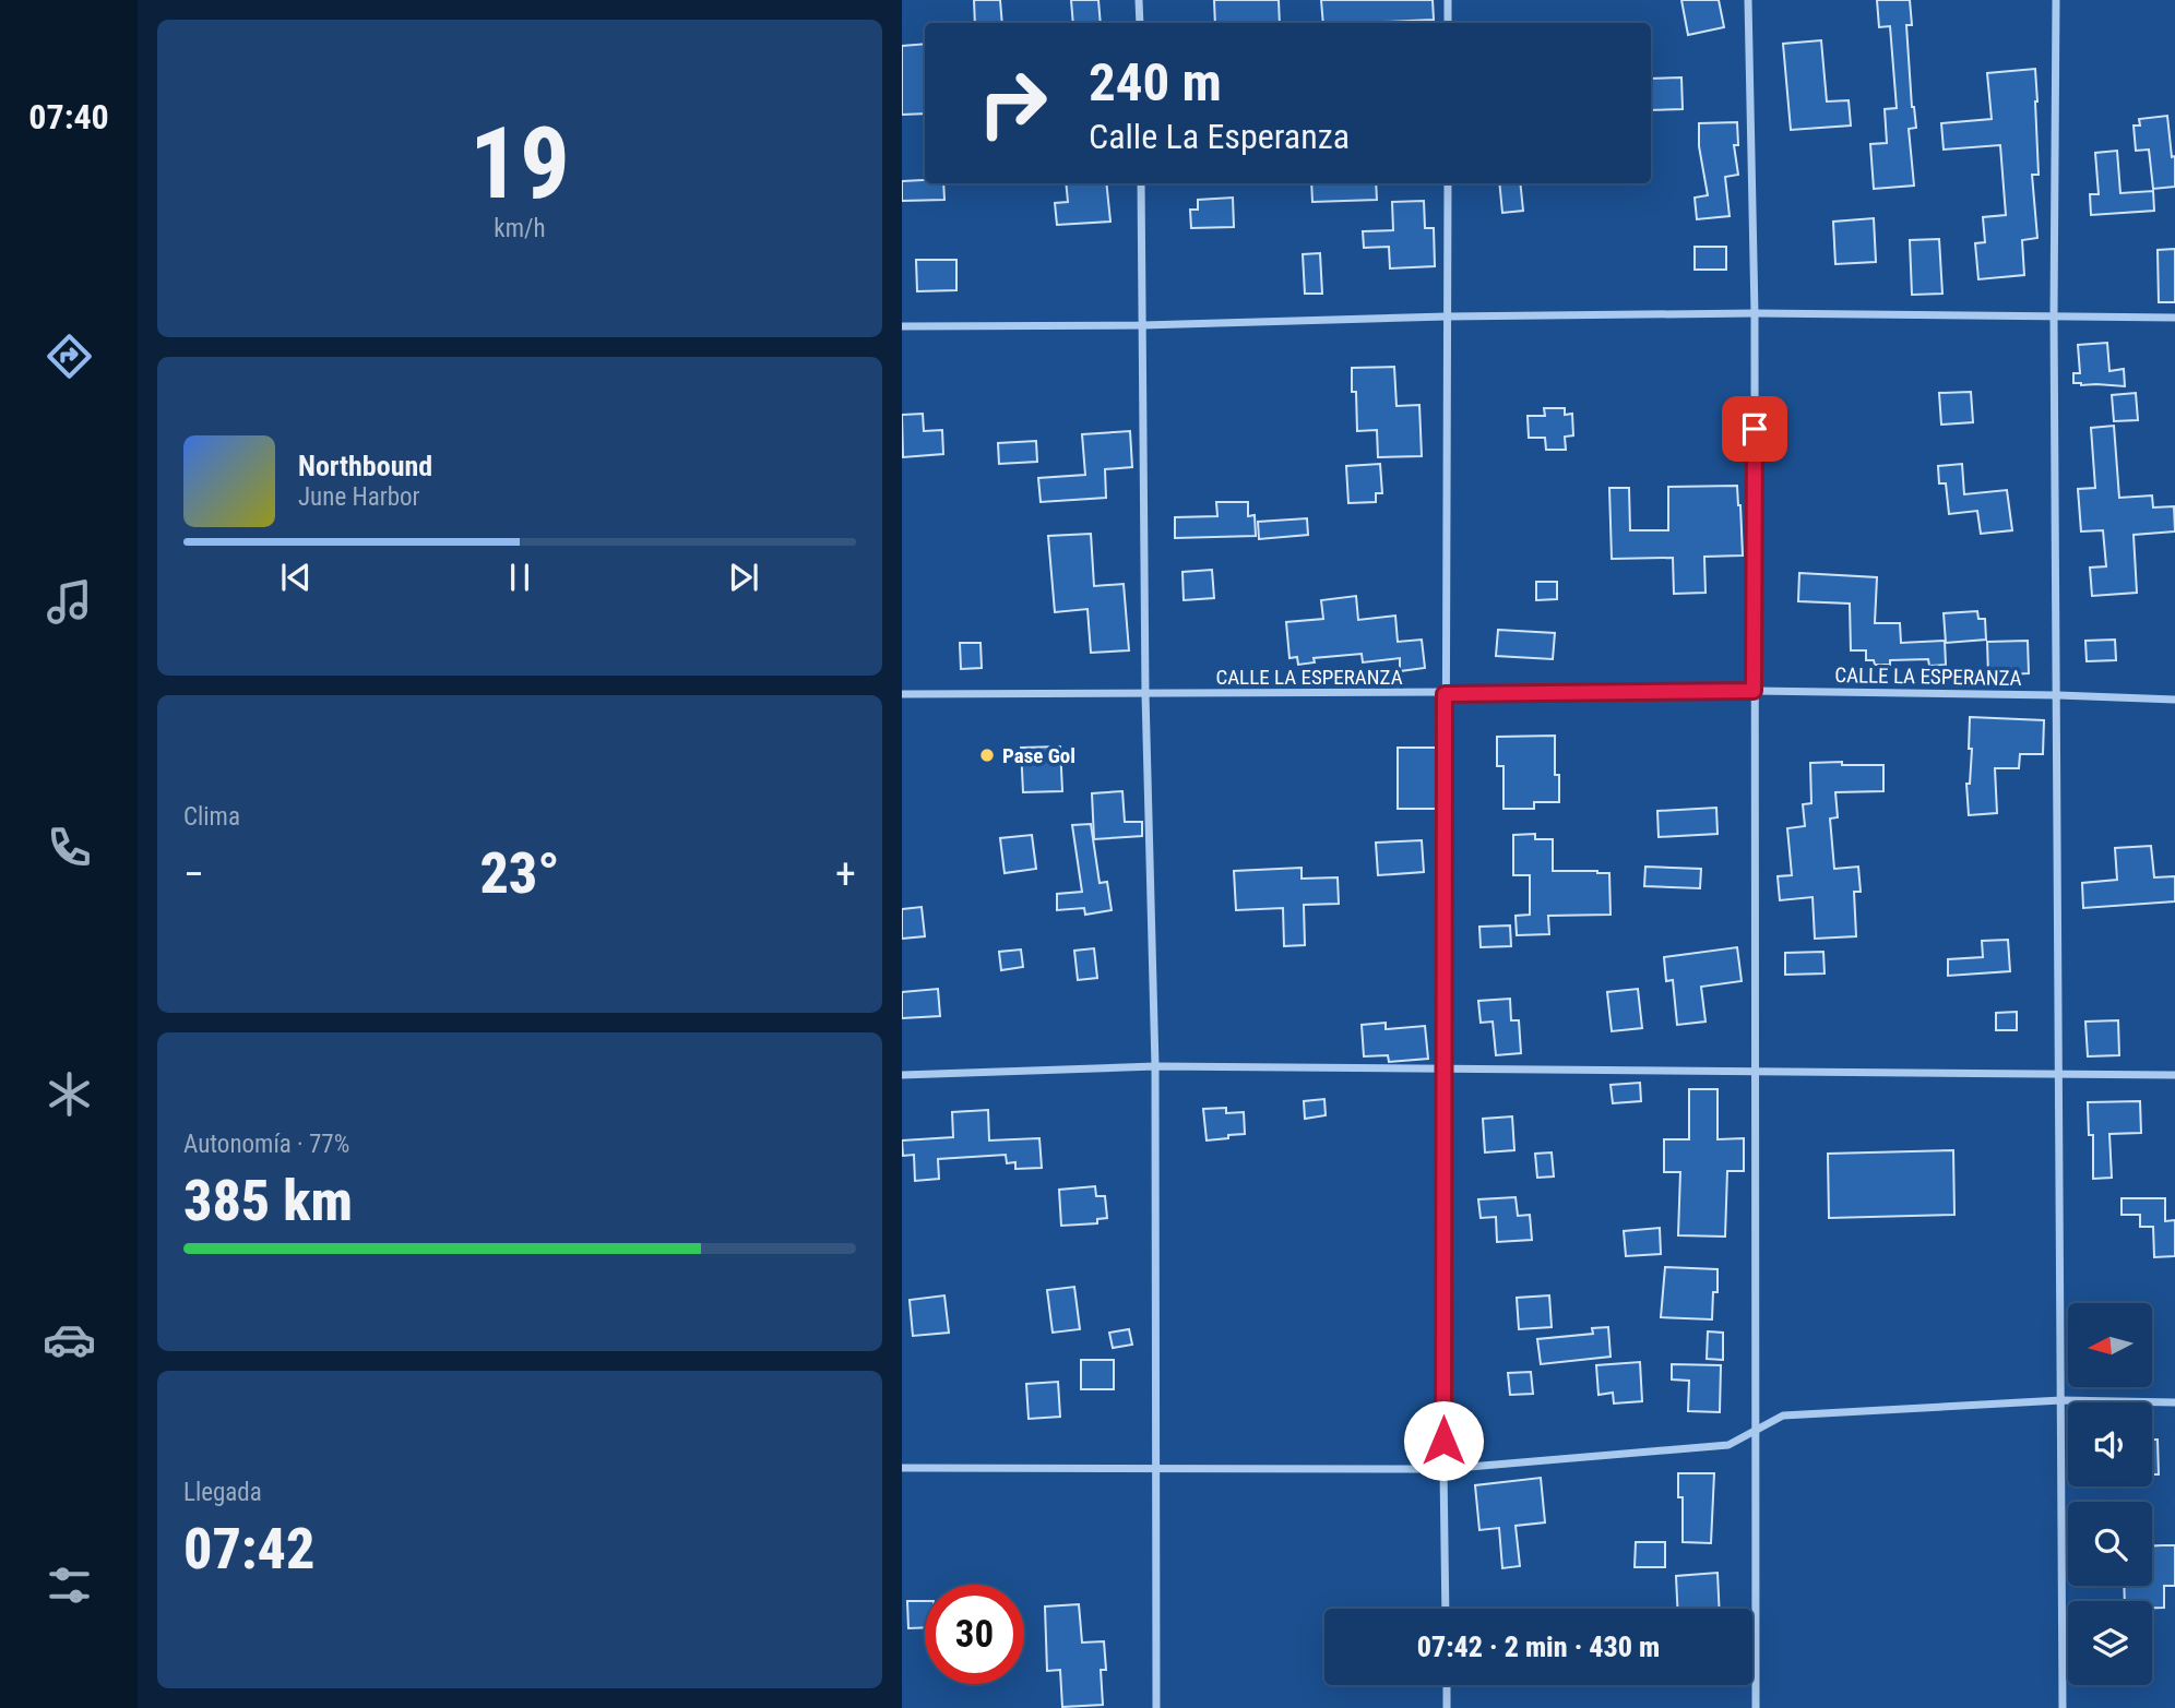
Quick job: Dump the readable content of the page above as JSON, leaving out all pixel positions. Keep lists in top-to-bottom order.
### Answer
{
  "streets": {
    "street": ["CALLE LA ESPERANZA"]
  },
  "places": ["Pase Gol"],
  "north": "left",
  "page": {
    "tabs": "07:40",
    "tile": [
      ["19", "km/h"],
      "Clima",
      ["Autonomía · 77%", "385 km"],
      ["Llegada", "07:42"]
    ],
    "turn": ["240 m", "Calle La Esperanza"],
    "song": ["Northbound", "June Harbor"],
    "heat": ["−", "23°", "+"],
    "limit": "30",
    "trip": "07:42 · 2 min · 430 m"
  }
}
